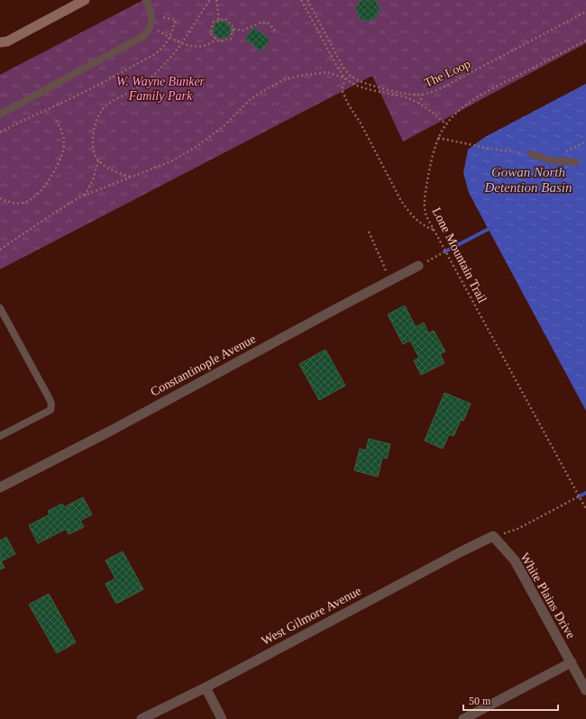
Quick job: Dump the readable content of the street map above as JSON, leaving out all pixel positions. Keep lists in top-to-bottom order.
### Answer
{
  "streets": {
    "street": ["Constantinople Avenue", "White Plains Drive", "West Gilmore Avenue"],
    "path": ["The Loop", "Lone Mountain Trail"]
  },
  "crossings": [
    ["White Plains Drive", "West Gilmore Avenue"]
  ],
  "water": ["Gowan North Detention Basin"],
  "parks": ["W. Wayne Bunker Family Park"],
  "scale_bar": "50 m"
}
